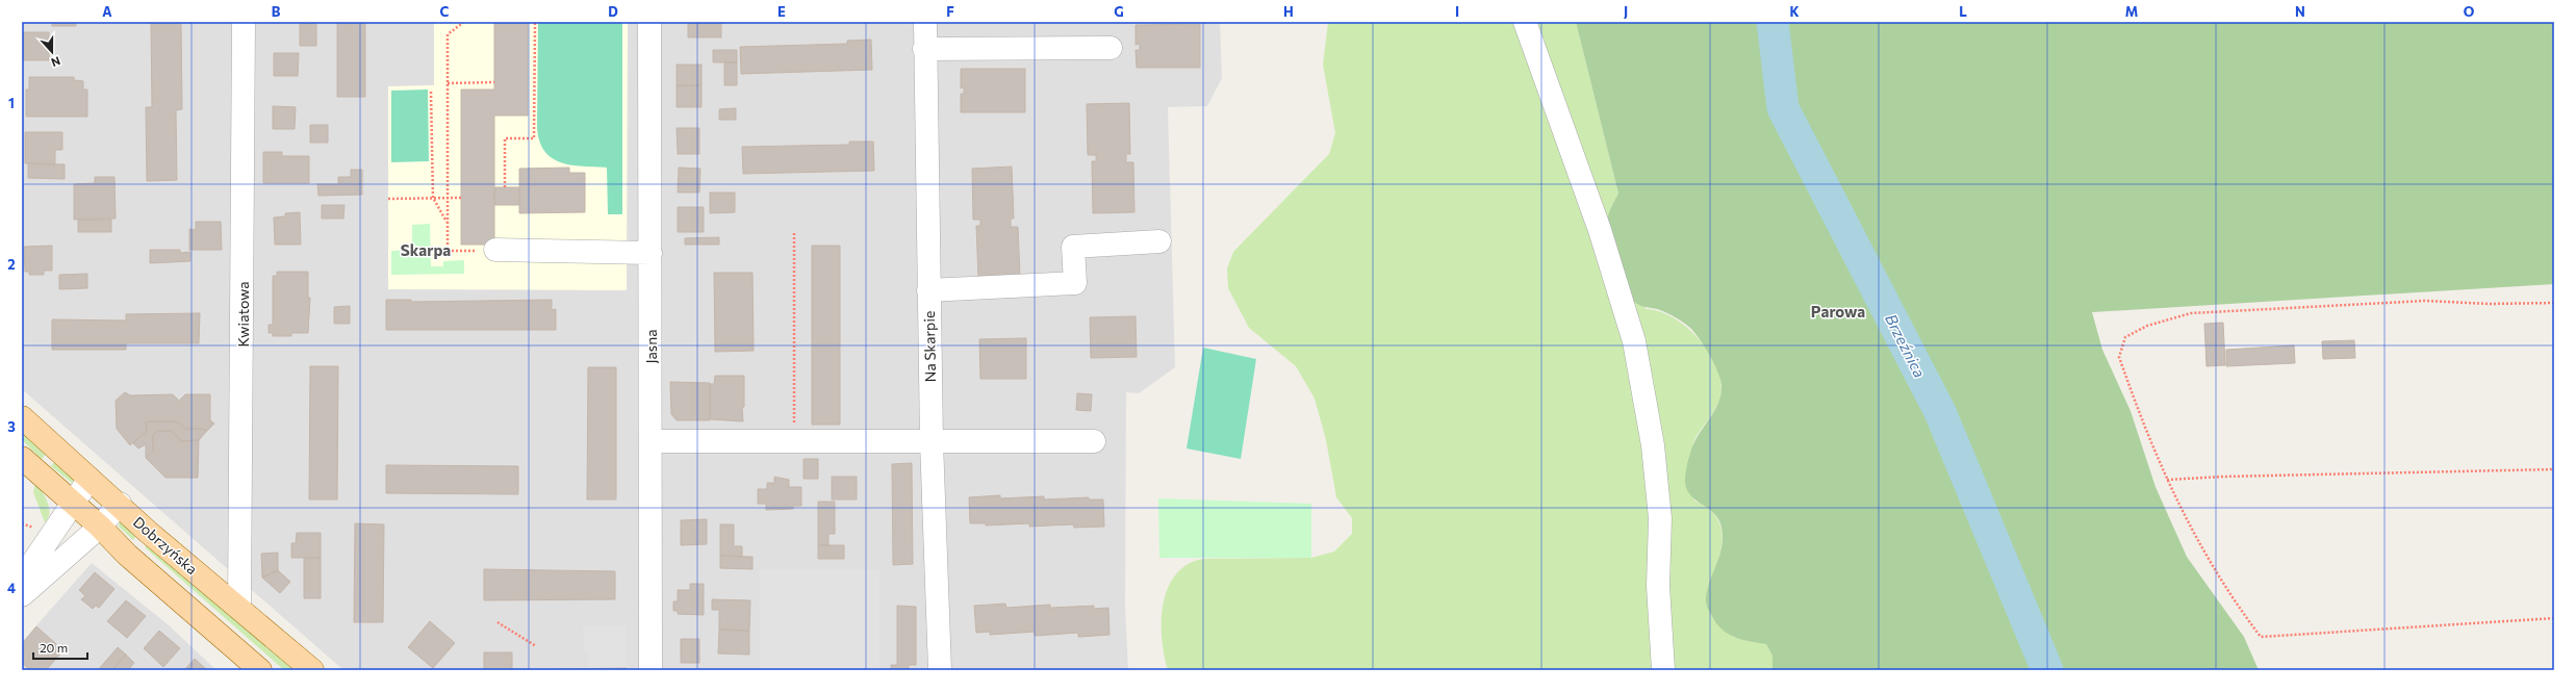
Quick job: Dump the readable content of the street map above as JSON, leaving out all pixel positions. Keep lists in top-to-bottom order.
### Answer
{
  "streets": {
    "main road": ["Dobrzyńska"],
    "street": ["Kwiatowa", "Jasna", "Na Skarpie"]
  },
  "crossings": [
    ["Kwiatowa", "Dobrzyńska"]
  ],
  "districts": ["Skarpa", "Parowa"],
  "water": ["Brzeźnica"],
  "scale_bar": "20 m",
  "north": "bottom",
  "grid": {
    "columns": [
      "A",
      "B",
      "C",
      "D",
      "E",
      "F",
      "G",
      "H",
      "I",
      "J",
      "K",
      "L",
      "M",
      "N",
      "O"
    ],
    "rows": [
      "1",
      "2",
      "3",
      "4"
    ]
  }
}
